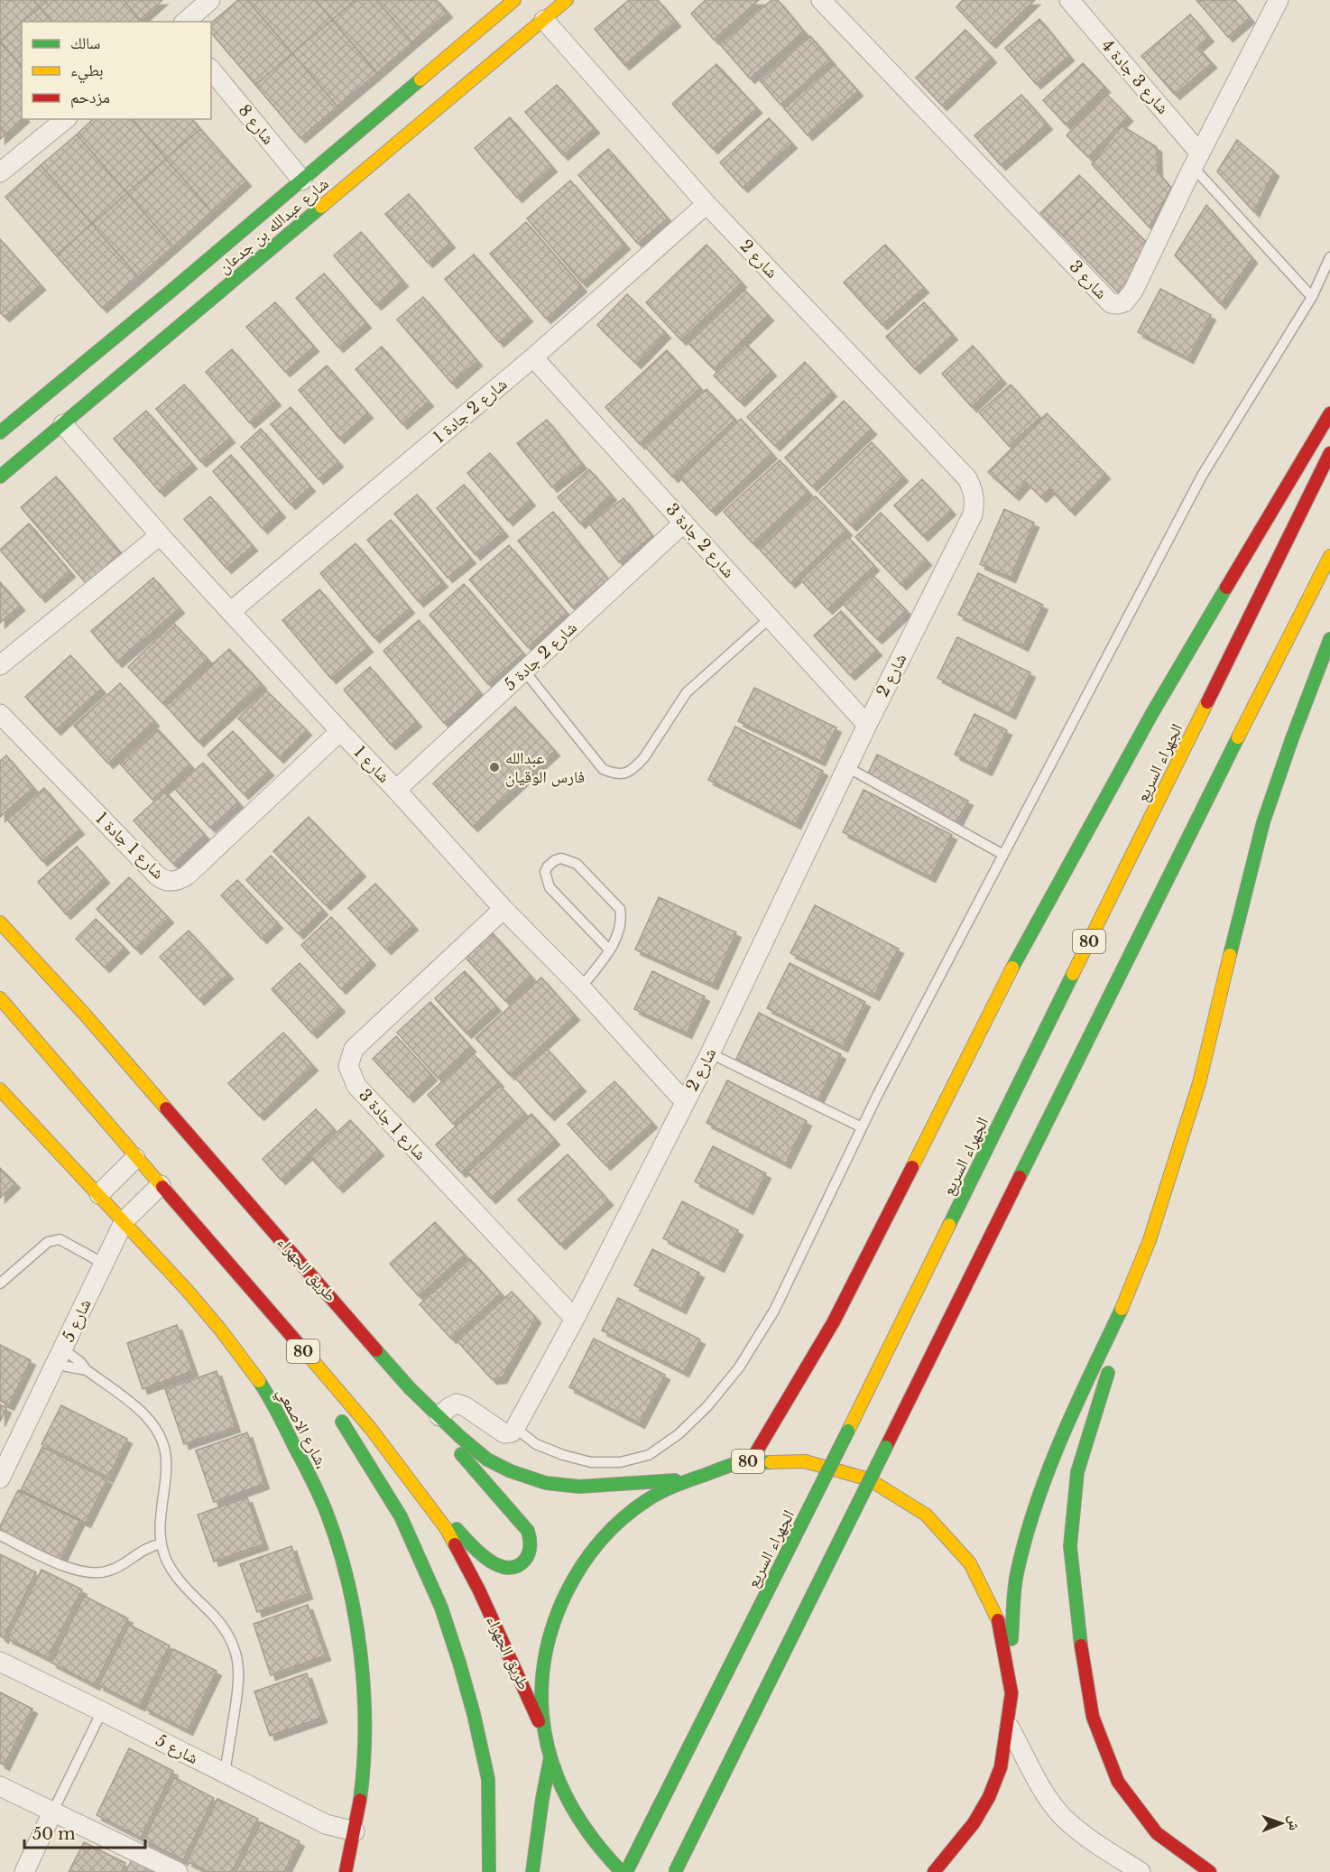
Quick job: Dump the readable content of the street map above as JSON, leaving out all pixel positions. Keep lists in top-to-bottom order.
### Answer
{
  "streets": {
    "main road": [
      "شارع عبدالله بن جدعان",
      "الجهراء السريع",
      "80",
      "طريق الجهراء",
      "شارع الاصمعي،"
    ],
    "street": [
      "شارع 3 جادة 4",
      "شارع 8",
      "شارع 2",
      "شارع 3",
      "شارع 2 جادة 1",
      "شارع 2 جادة 3",
      "شارع 2 جادة 5",
      "شارع 1",
      "شارع 1 جادة 1",
      "شارع 1 جادة 3",
      "شارع 5"
    ]
  },
  "crossings": [
    ["شارع 3 جادة 4", "شارع 3"],
    ["شارع 8", "شارع عبدالله بن جدعان"],
    ["شارع عبدالله بن جدعان", "شارع 2"],
    ["شارع عبدالله بن جدعان", "شارع 1"],
    ["شارع 2", "شارع 2 جادة 1"],
    ["شارع 2", "شارع 2 جادة 3"],
    ["شارع 2", "شارع 1"],
    ["شارع 2", "شارع 1 جادة 3"],
    ["شارع 2 جادة 1", "شارع 2 جادة 3"],
    ["شارع 2 جادة 1", "شارع 1"],
    ["شارع 2 جادة 3", "شارع 2 جادة 5"],
    ["شارع 2 جادة 5", "شارع 1"],
    ["شارع 1", "شارع 1 جادة 1"],
    ["شارع 1", "شارع 1 جادة 3"],
    ["80", "طريق الجهراء"],
    ["شارع 5", "شارع الاصمعي،"]
  ],
  "places": ["عبدالله فارس الوقيان"],
  "legend": ["سالك", "بطيء", "مزدحم"],
  "scale_bar": "50 m",
  "north": "right"
}
